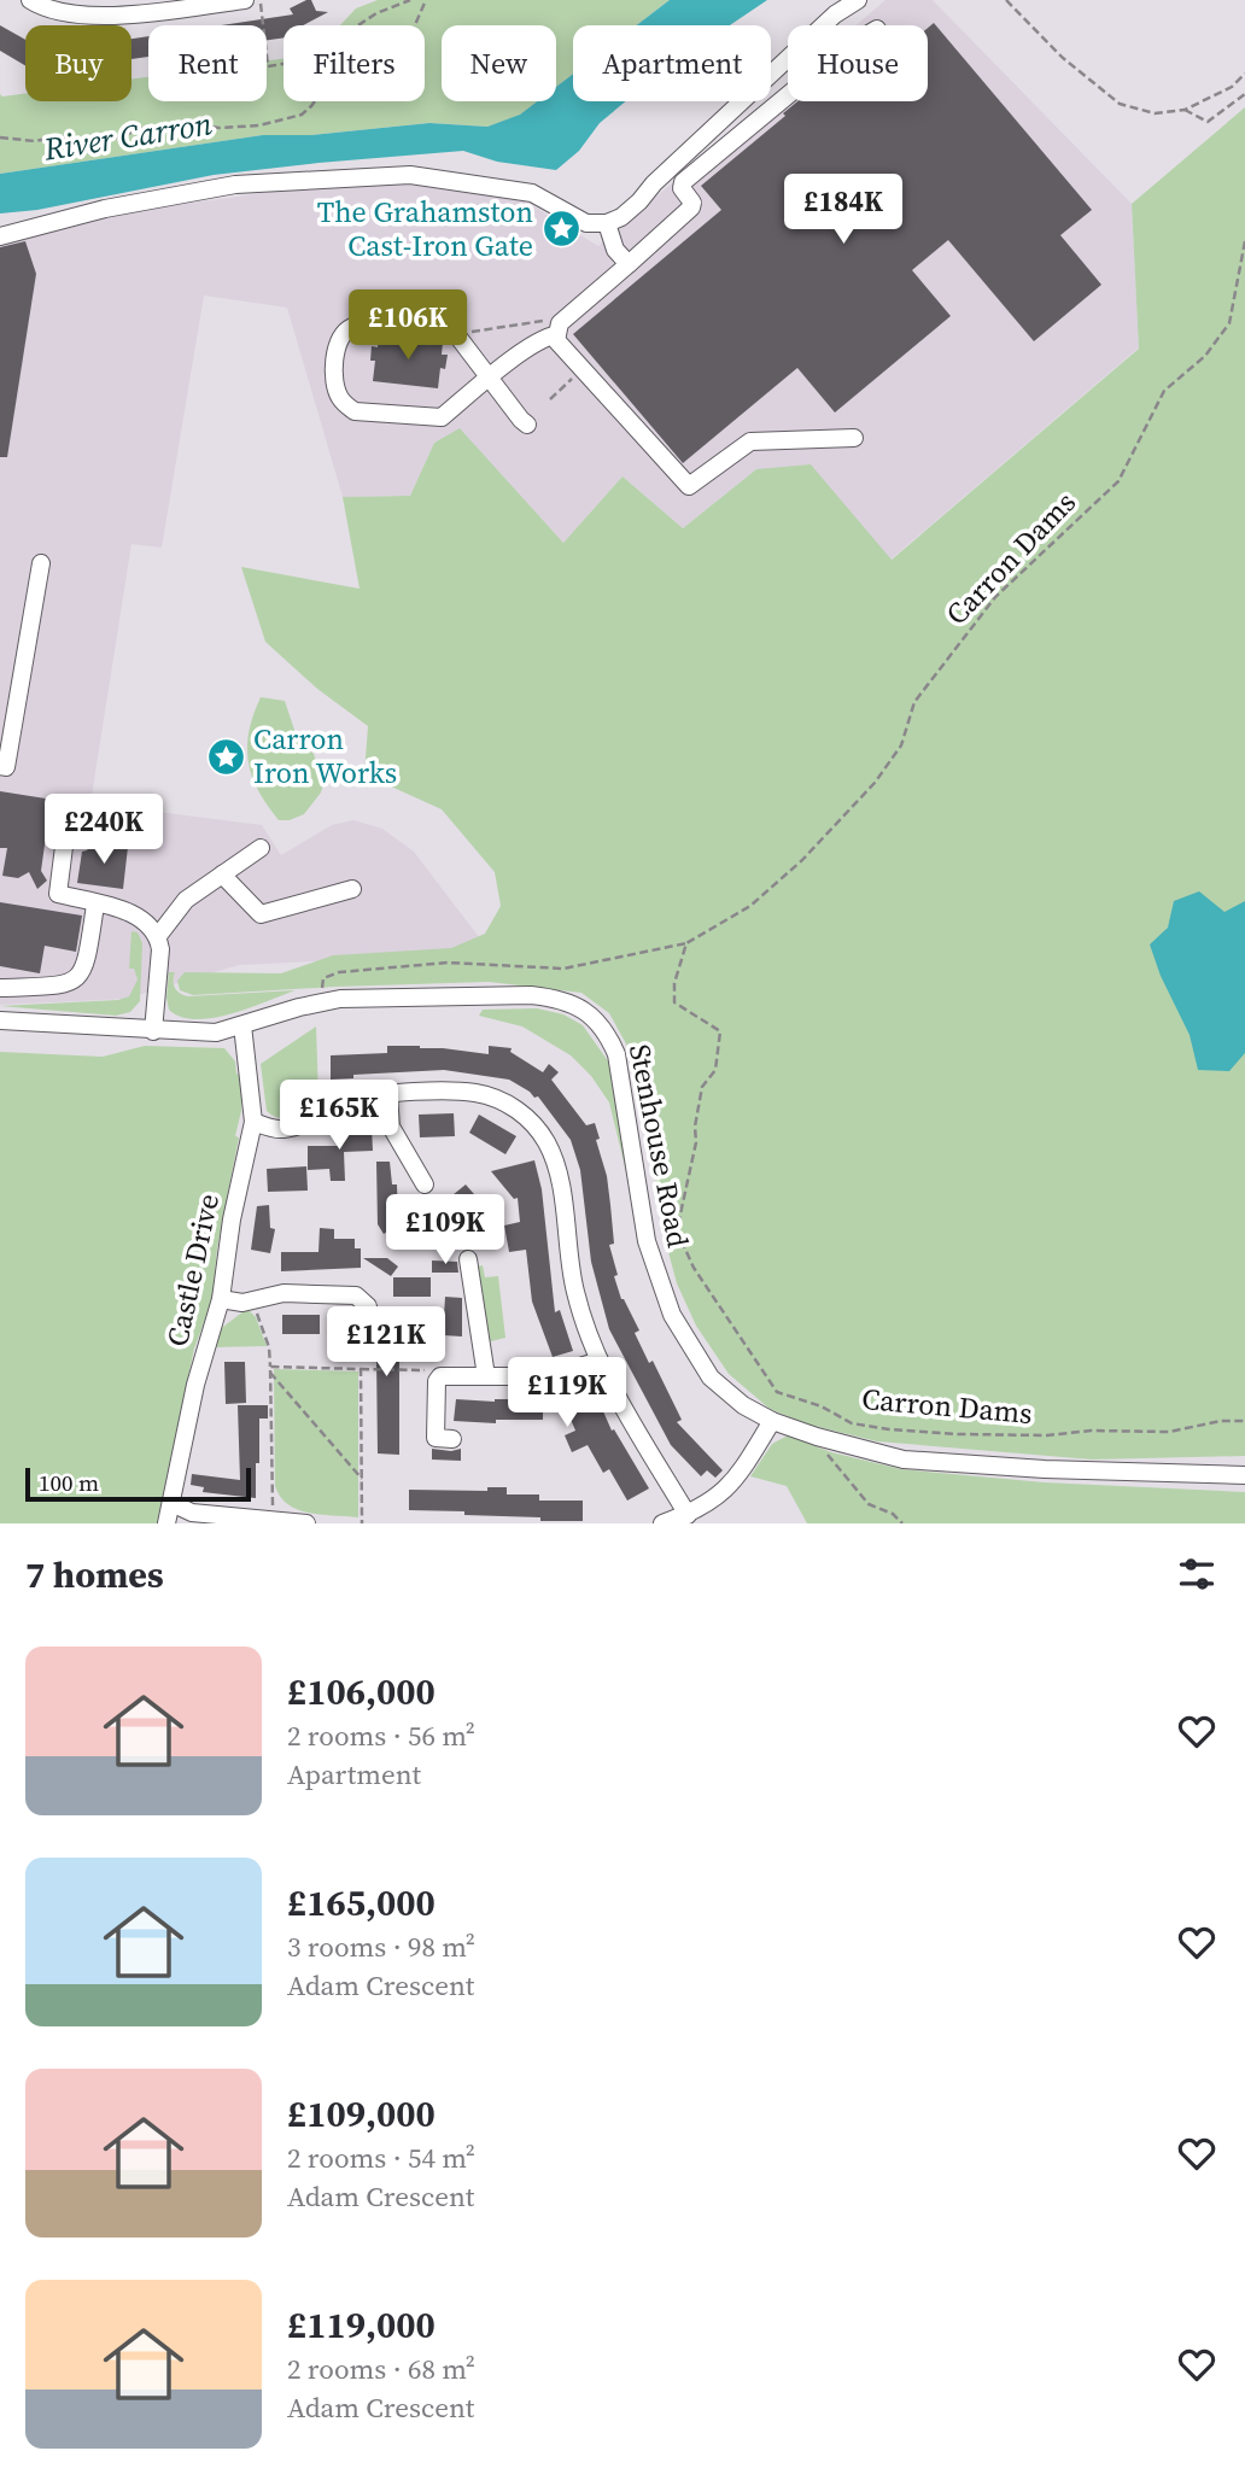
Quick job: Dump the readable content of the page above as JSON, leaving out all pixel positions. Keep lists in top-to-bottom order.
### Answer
{
  "streets": {
    "street": ["Stenhouse Road", "Castle Drive"],
    "path": ["Carron Dams"]
  },
  "crossings": [
    ["Stenhouse Road", "Castle Drive"]
  ],
  "water": ["River Carron"],
  "places": {
    "place": ["The Grahamston Cast-Iron Gate", "Carron Iron Works"]
  },
  "scale_bar": "100 m",
  "page": {
    "chip": [
      "Buy",
      "Rent",
      "Filters",
      "New",
      "Apartment",
      "House"
    ],
    "price": [
      "£184K",
      "£106K",
      "£240K",
      "£165K",
      "£109K",
      "£121K",
      "£119K"
    ],
    "scale": "100 m",
    "heading": "7 homes",
    "list": [
      {
        "name": "£106,000",
        "note": "2 rooms · 56 m² · Apartment"
      },
      {
        "name": "£165,000",
        "note": "3 rooms · 98 m² · Adam Crescent"
      },
      {
        "name": "£109,000",
        "note": "2 rooms · 54 m² · Adam Crescent"
      },
      {
        "name": "£119,000",
        "note": "2 rooms · 68 m² · Adam Crescent"
      }
    ]
  }
}
